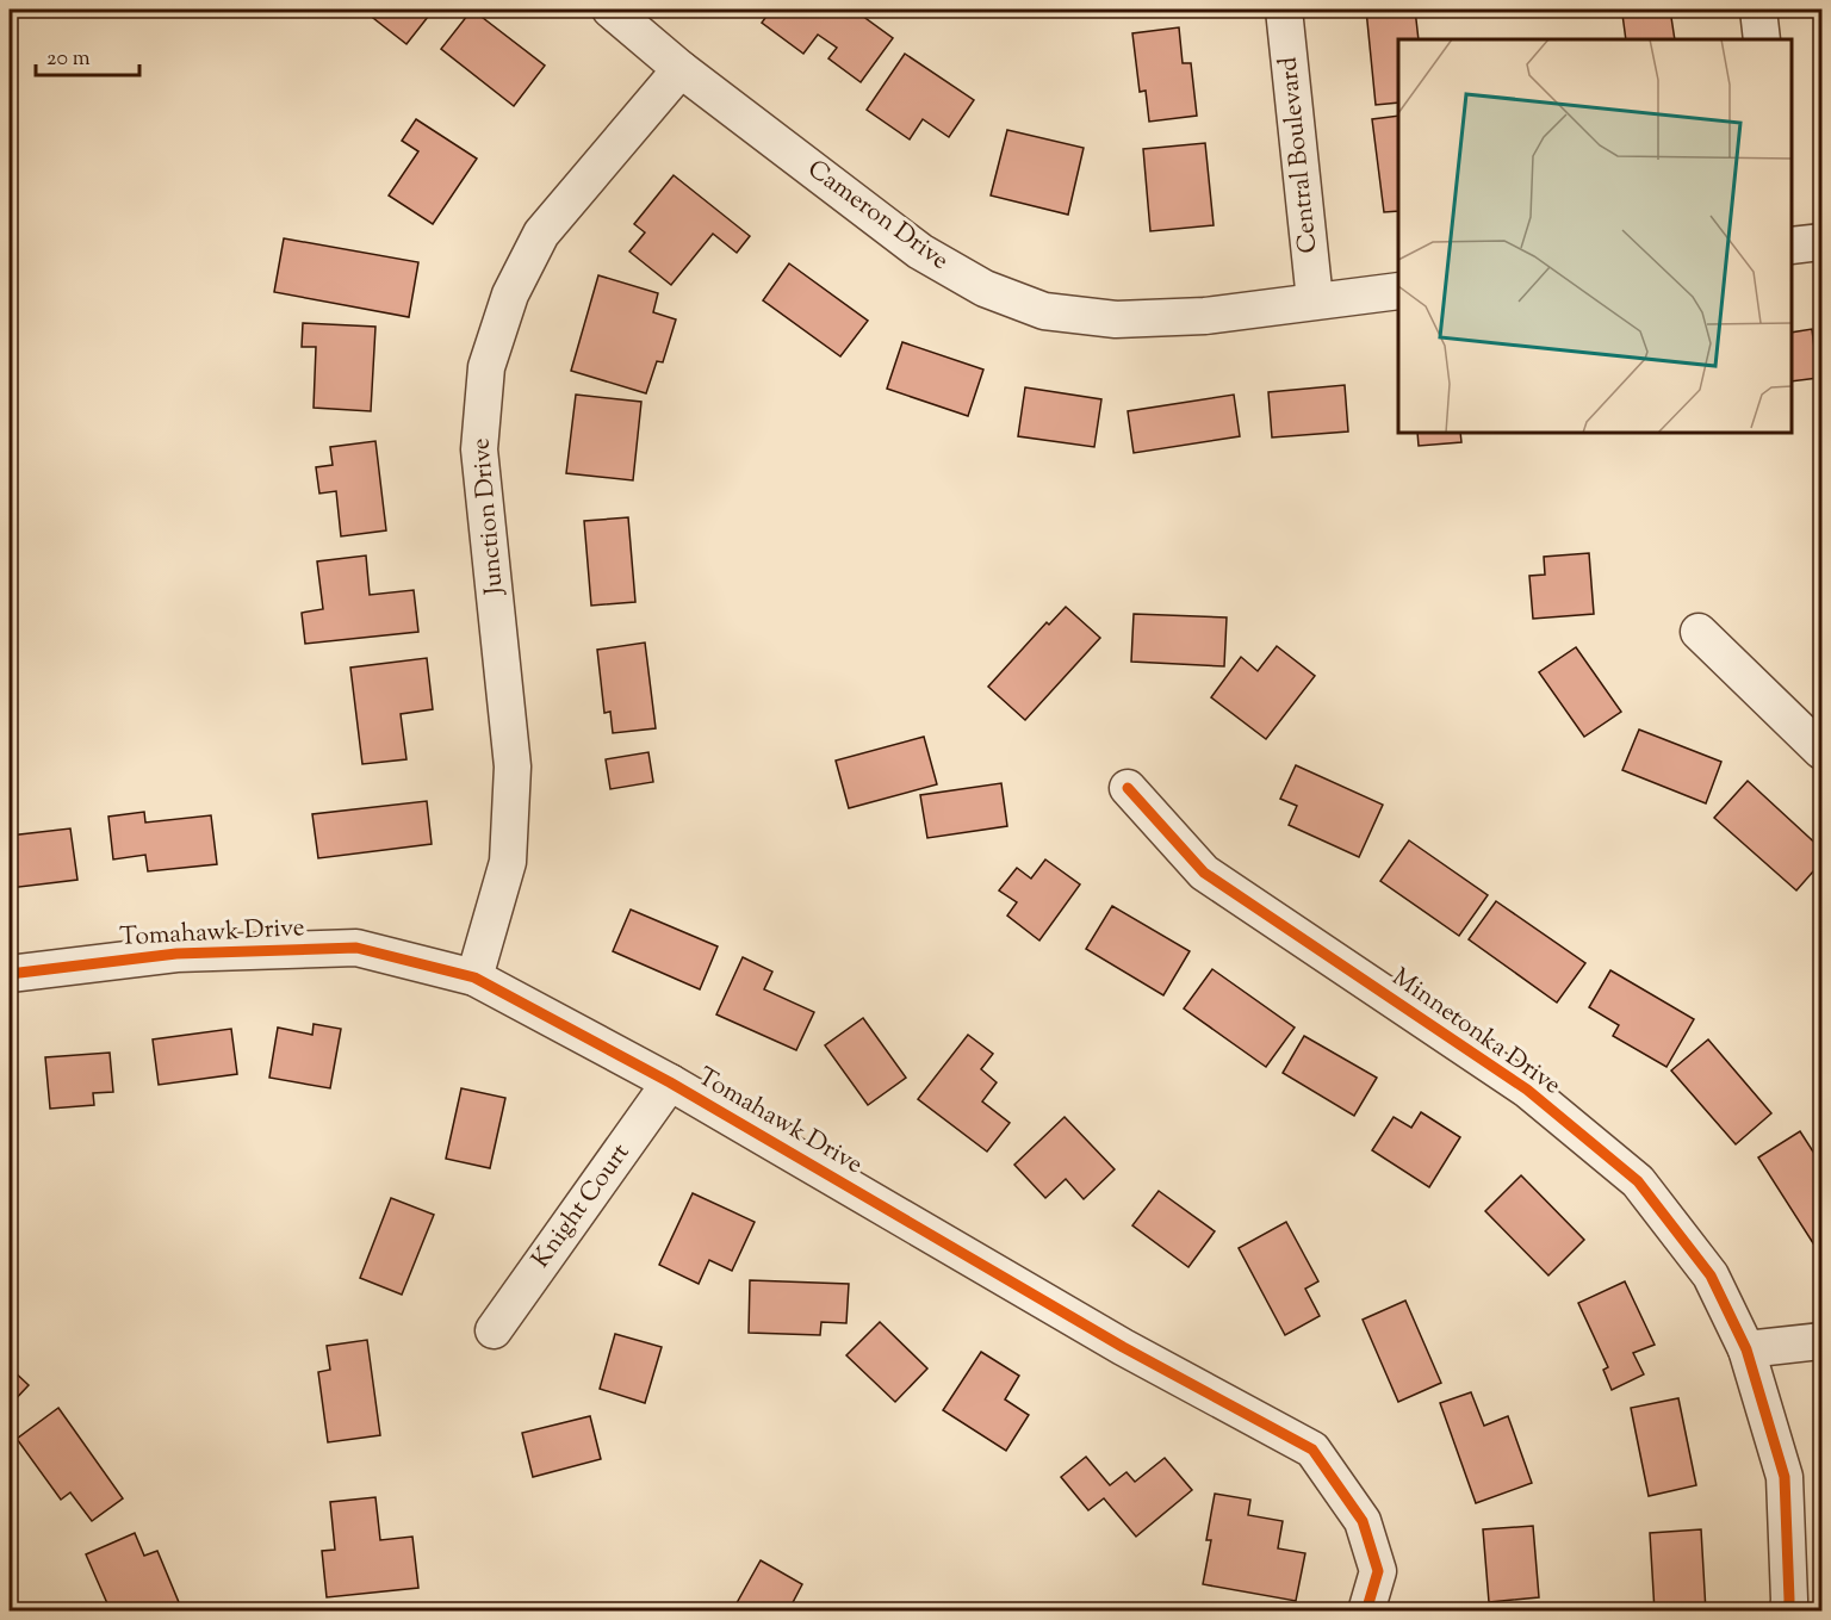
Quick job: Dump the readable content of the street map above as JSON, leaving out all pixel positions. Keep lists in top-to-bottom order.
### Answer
{
  "streets": {
    "street": [
      "Central Boulevard",
      "Cameron Drive",
      "Junction Drive",
      "Tomahawk Drive",
      "Minnetonka Drive",
      "Knight Court"
    ]
  },
  "crossings": [
    ["Central Boulevard", "Cameron Drive"],
    ["Cameron Drive", "Junction Drive"],
    ["Junction Drive", "Tomahawk Drive"],
    ["Tomahawk Drive", "Knight Court"]
  ],
  "scale_bar": "20 m"
}
